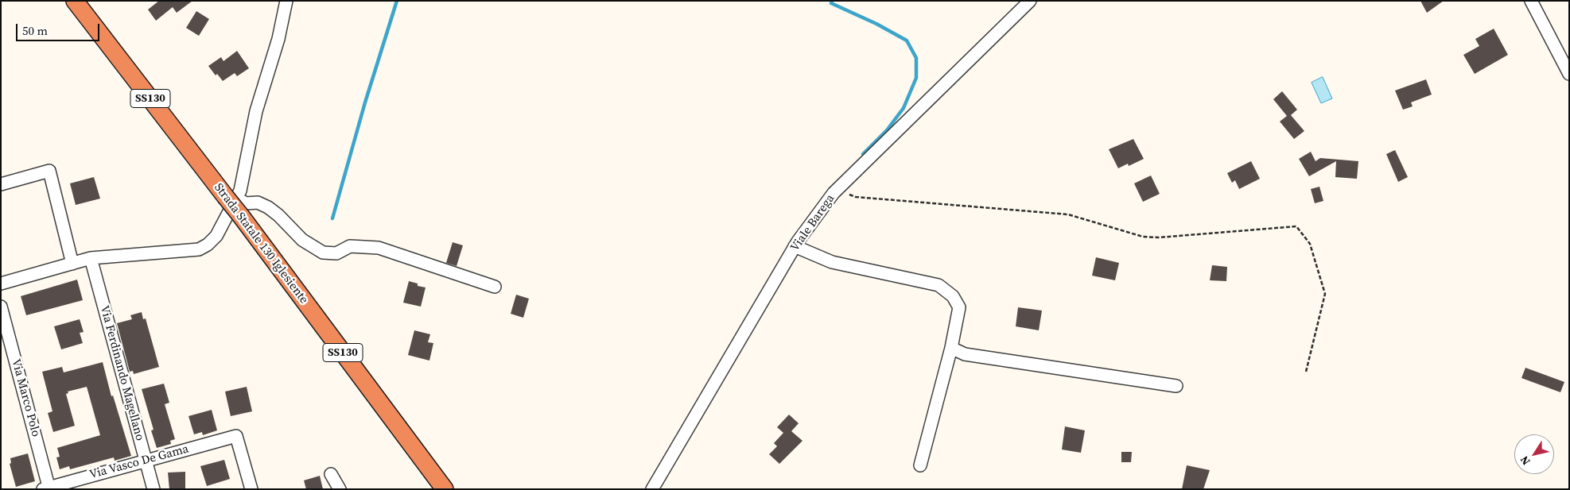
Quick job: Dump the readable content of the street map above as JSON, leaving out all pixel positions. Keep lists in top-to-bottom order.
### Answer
{
  "streets": {
    "highway": ["SS130", "Strada Statale 130 Iglesiente"],
    "street": [
      "Viale Barega",
      "Via Ferdinando Magellano",
      "Via Marco Polo",
      "Via Vasco De Gama"
    ]
  },
  "crossings": [
    ["Via Ferdinando Magellano", "Via Vasco De Gama"],
    ["Via Marco Polo", "Via Vasco De Gama"]
  ],
  "scale_bar": "50 m",
  "north": "bottom left"
}
